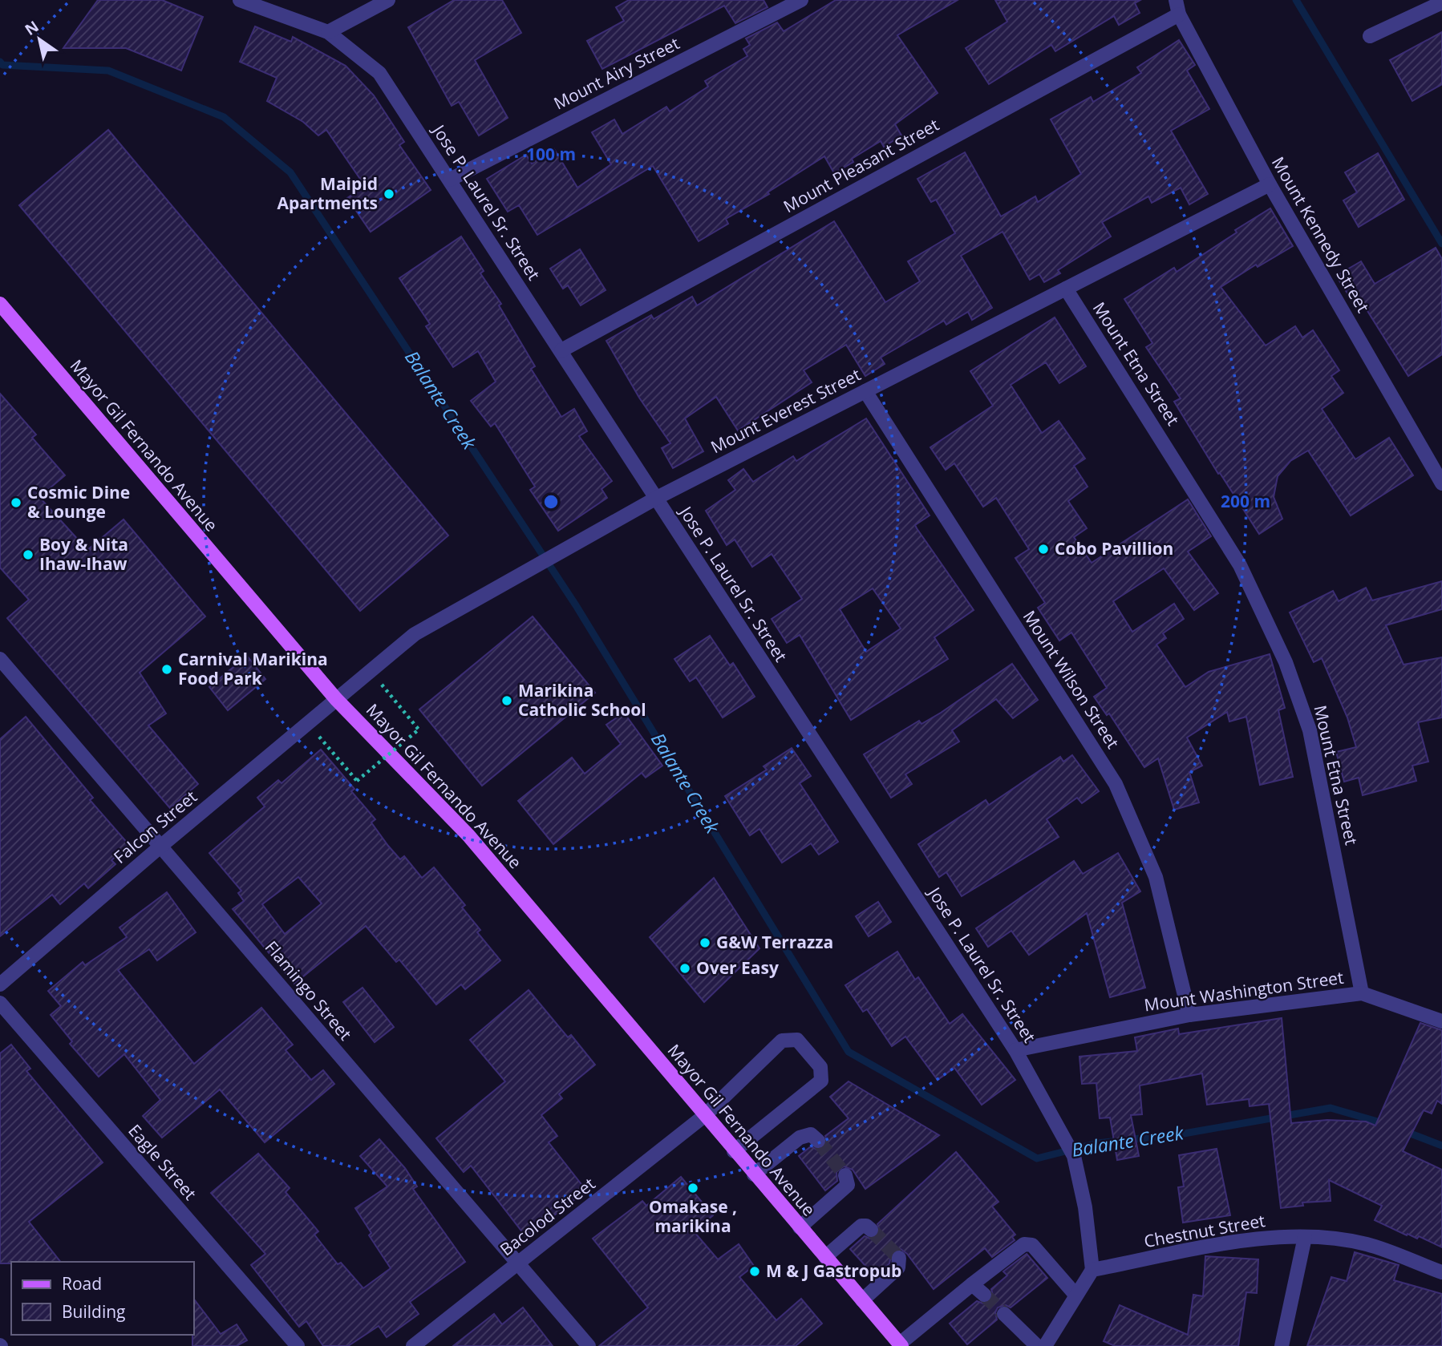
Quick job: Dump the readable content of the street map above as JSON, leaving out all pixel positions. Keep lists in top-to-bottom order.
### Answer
{
  "streets": {
    "main road": ["Mayor Gil Fernando Avenue"],
    "street": [
      "Mount Airy Street",
      "Mount Pleasant Street",
      "Jose P. Laurel Sr. Street",
      "Mount Kennedy Street",
      "Mount Etna Street",
      "Mount Everest Street",
      "Mount Wilson Street",
      "Falcon Street",
      "Flamingo Street",
      "Mount Washington Street",
      "Eagle Street",
      "Bacolod Street",
      "Chestnut Street"
    ]
  },
  "crossings": [
    ["Mount Airy Street", "Jose P. Laurel Sr. Street"],
    ["Mount Pleasant Street", "Jose P. Laurel Sr. Street"],
    ["Mount Pleasant Street", "Mount Kennedy Street"],
    ["Jose P. Laurel Sr. Street", "Mount Everest Street"],
    ["Jose P. Laurel Sr. Street", "Mount Washington Street"],
    ["Jose P. Laurel Sr. Street", "Chestnut Street"],
    ["Mount Kennedy Street", "Mount Everest Street"],
    ["Mount Etna Street", "Mount Everest Street"],
    ["Mount Etna Street", "Mount Washington Street"],
    ["Mount Everest Street", "Mayor Gil Fernando Avenue"],
    ["Mount Everest Street", "Mount Wilson Street"],
    ["Mount Everest Street", "Falcon Street"],
    ["Mayor Gil Fernando Avenue", "Falcon Street"],
    ["Mayor Gil Fernando Avenue", "Bacolod Street"],
    ["Mount Wilson Street", "Mount Washington Street"],
    ["Falcon Street", "Flamingo Street"],
    ["Flamingo Street", "Bacolod Street"]
  ],
  "water": ["Balante Creek"],
  "places": [
    "Maipid Apartments",
    "Cosmic Dine & Lounge",
    "Cobo Pavillion",
    "Boy & Nita Ihaw-Ihaw",
    "Carnival Marikina Food Park",
    "Marikina Catholic School",
    "G&W Terrazza",
    "Over Easy",
    "Omakase , marikina",
    "M & J Gastropub"
  ],
  "legend": ["Road", "Building"],
  "north": "top left",
  "rings": ["100 m", "200 m"]
}
